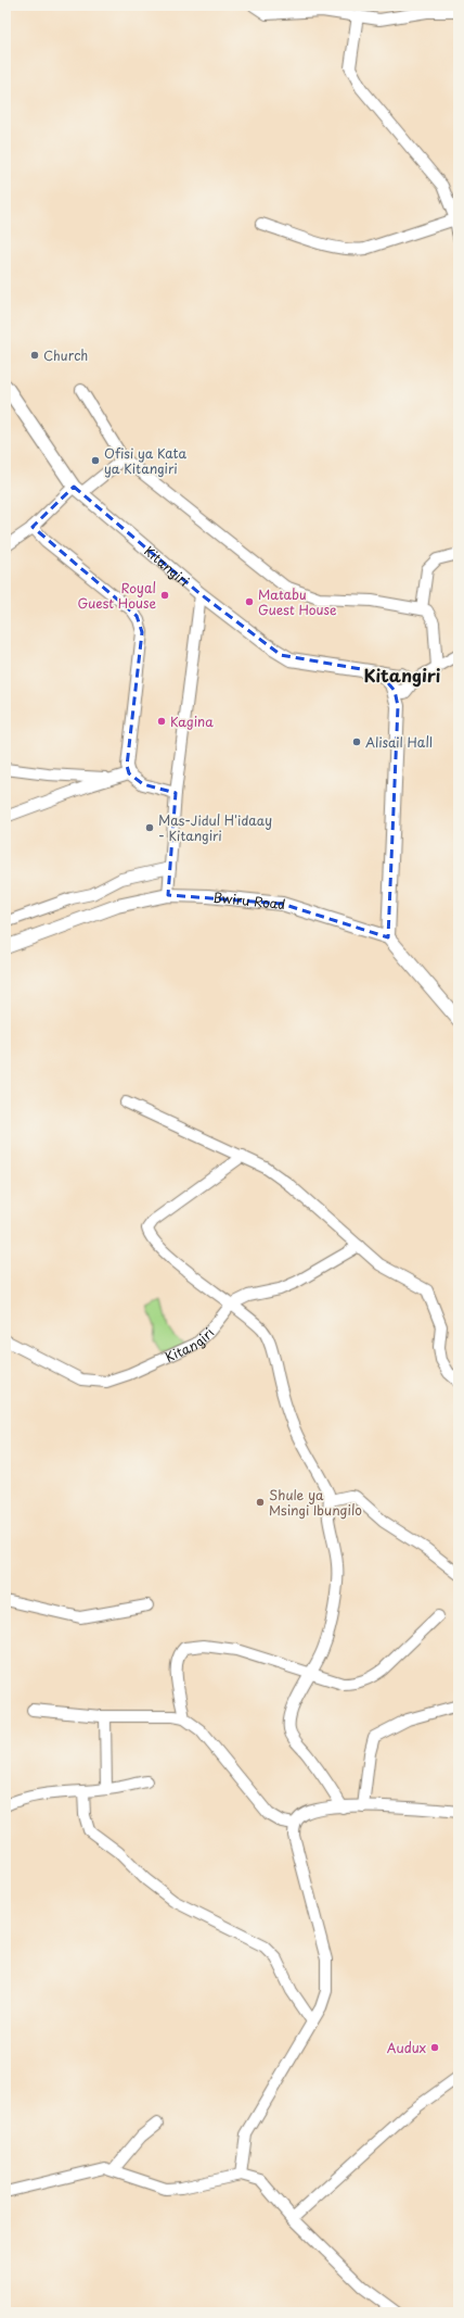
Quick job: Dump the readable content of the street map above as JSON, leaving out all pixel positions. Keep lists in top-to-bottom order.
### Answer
{
  "streets": {
    "main road": ["Kitangiri", "Bwiru Road"]
  },
  "districts": ["Kitangiri"],
  "places": [
    "Church",
    "Ofisi ya Kata ya Kitangiri",
    "Royal Guest House",
    "Matabu Guest House",
    "Kagina",
    "Alisail Hall",
    "Mas-Jidul H'idaay - Kitangiri",
    "Shule ya Msingi Ibungilo",
    "Audux"
  ]
}
